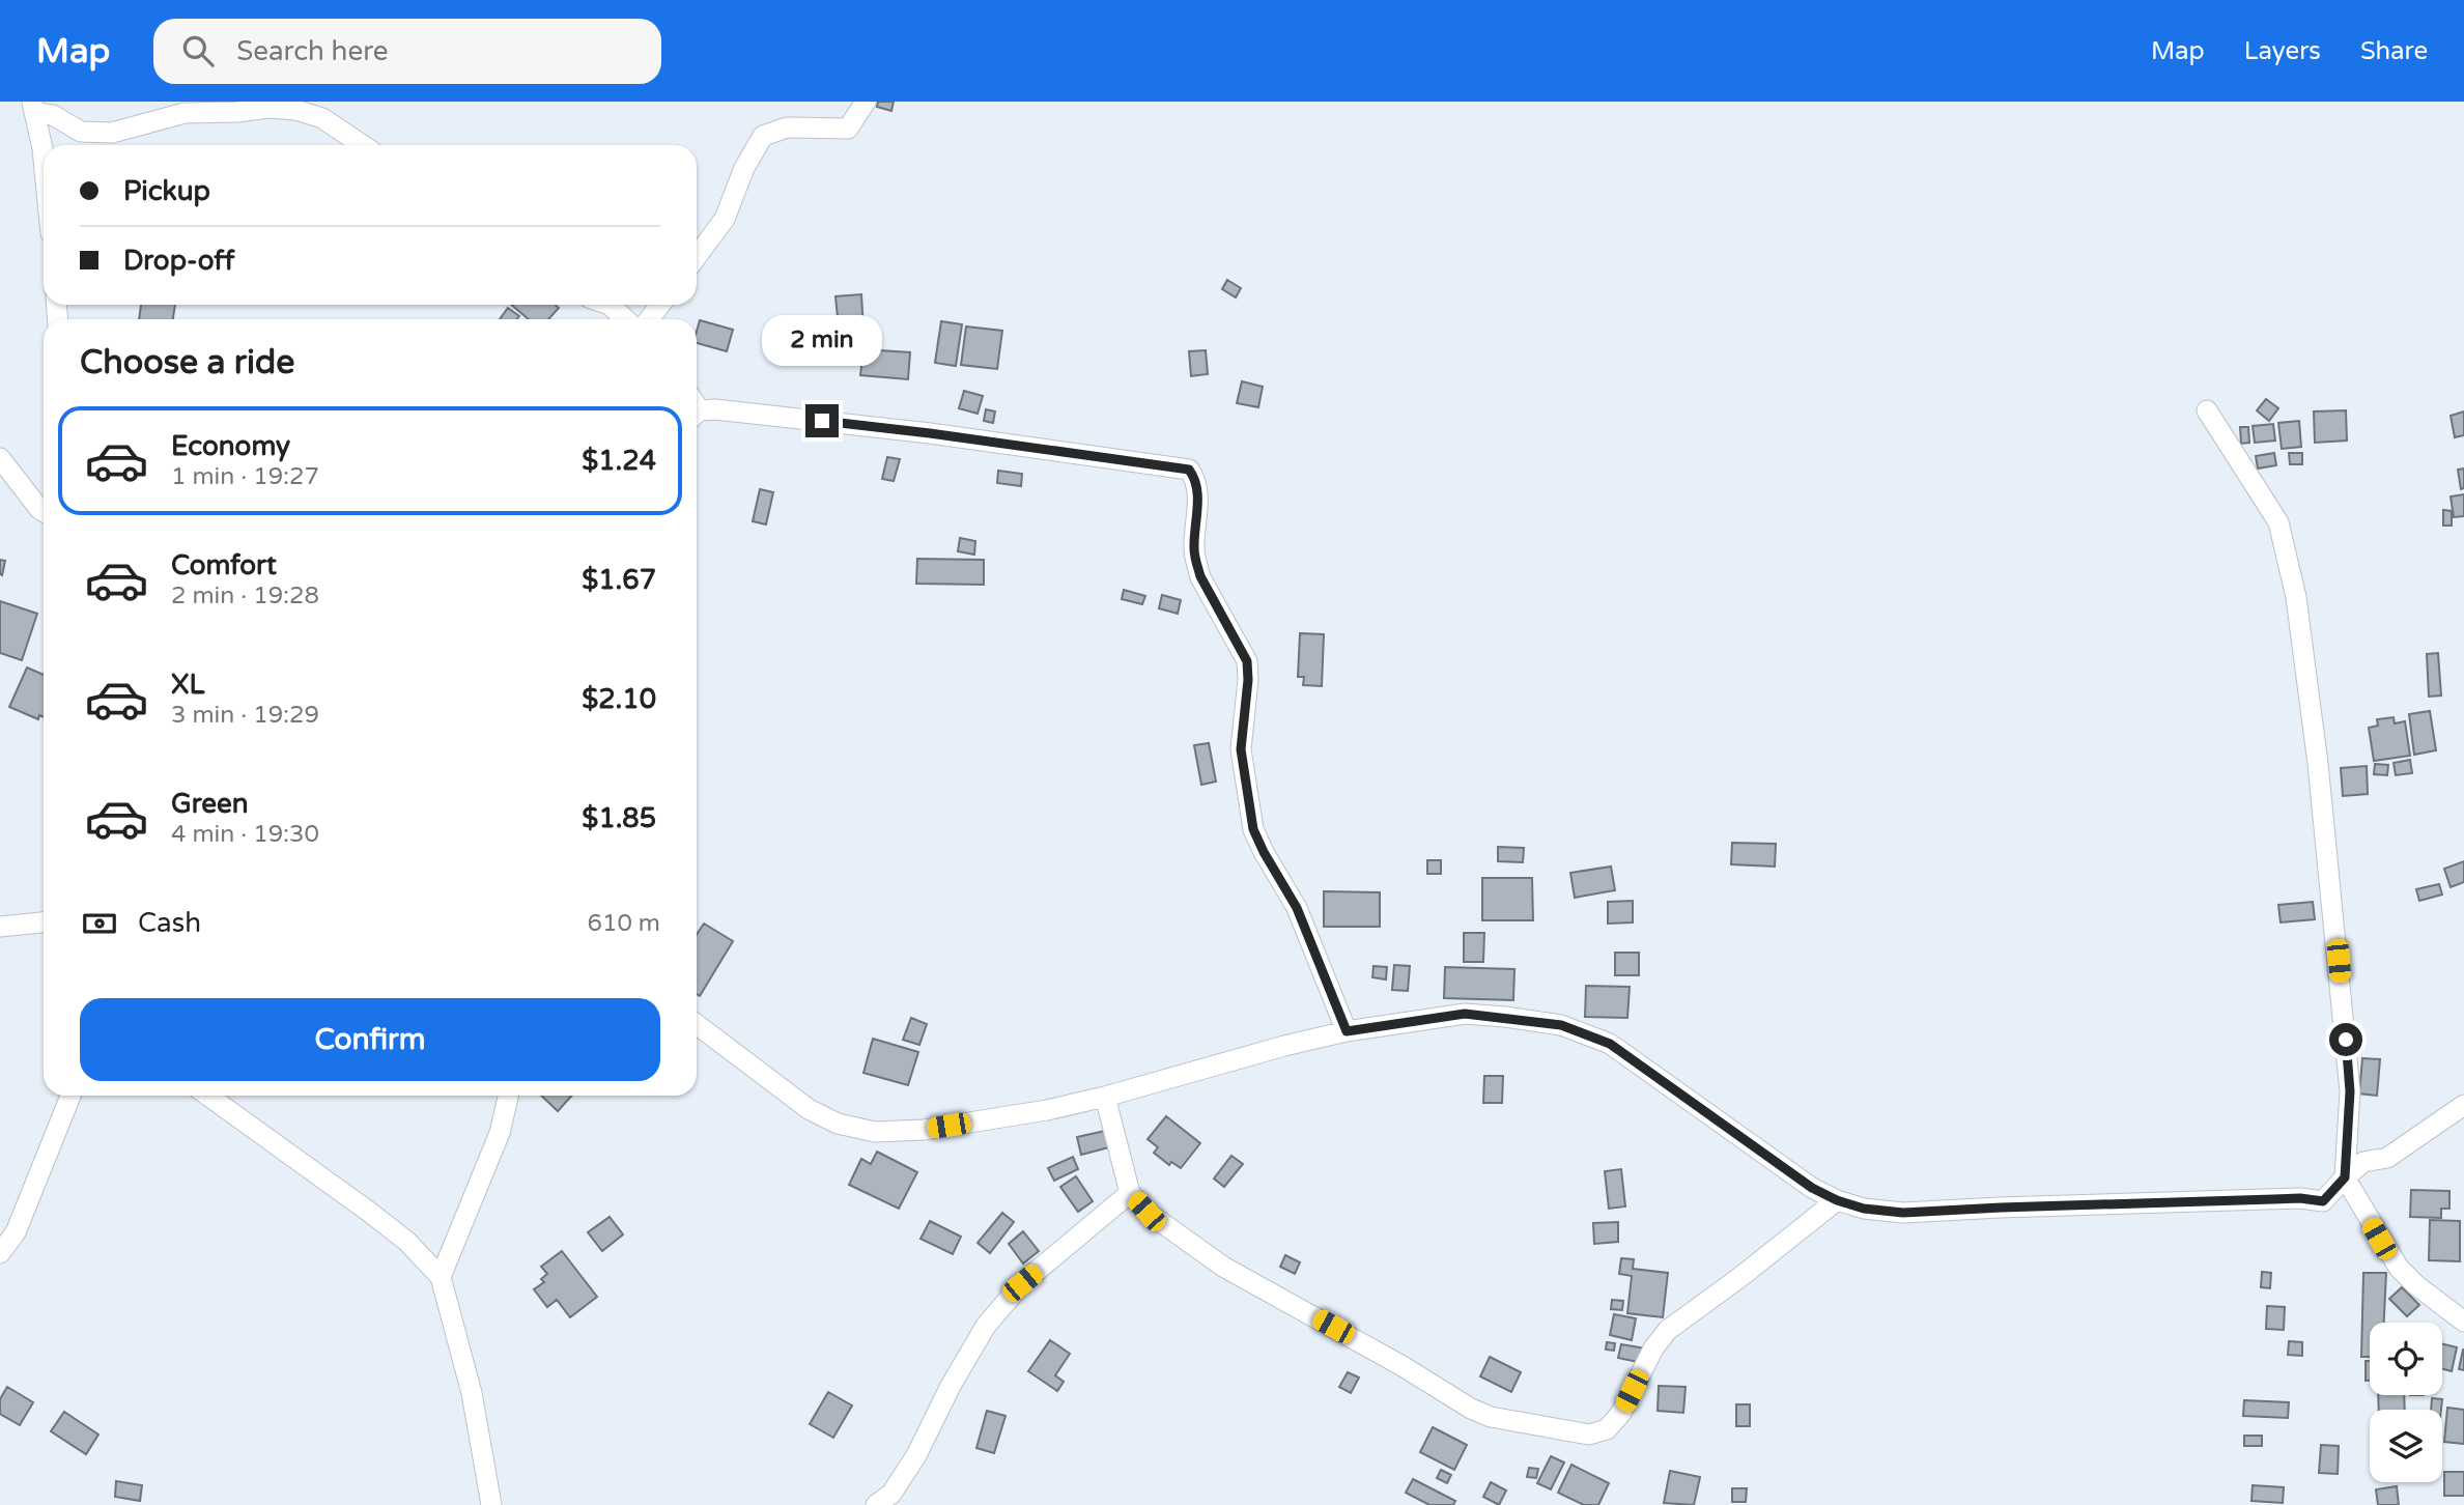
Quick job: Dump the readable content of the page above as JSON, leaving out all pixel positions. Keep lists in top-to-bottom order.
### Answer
{
  "page": {
    "header": "Map",
    "search": "Search here",
    "nav": ["Map", "Layers", "Share"],
    "banner": ["Pickup", "Drop-off"],
    "bubble": "2 min",
    "heading": "Choose a ride",
    "list": [
      {
        "name": "Economy",
        "note": "1 min · 19:27",
        "value": "$1.24"
      },
      {
        "name": "Comfort",
        "note": "2 min · 19:28",
        "value": "$1.67"
      },
      {
        "name": "XL",
        "note": "3 min · 19:29",
        "value": "$2.10"
      },
      {
        "name": "Green",
        "note": "4 min · 19:30",
        "value": "$1.85"
      }
    ],
    "pay": ["Cash", "610 m"],
    "buttons": "Confirm"
  }
}
